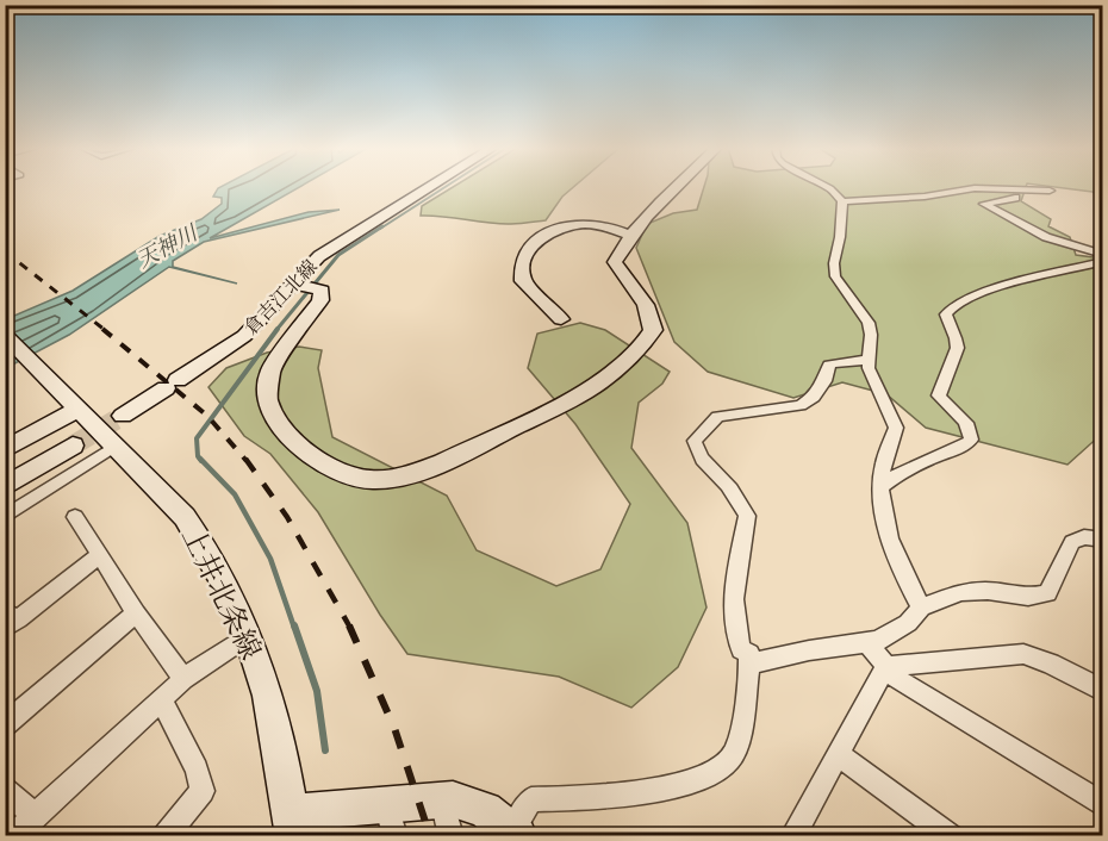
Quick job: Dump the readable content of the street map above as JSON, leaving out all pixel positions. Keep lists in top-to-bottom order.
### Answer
{
  "streets": {
    "street": ["倉吉江北線", "上井北条線"]
  },
  "water": ["天神川"]
}
